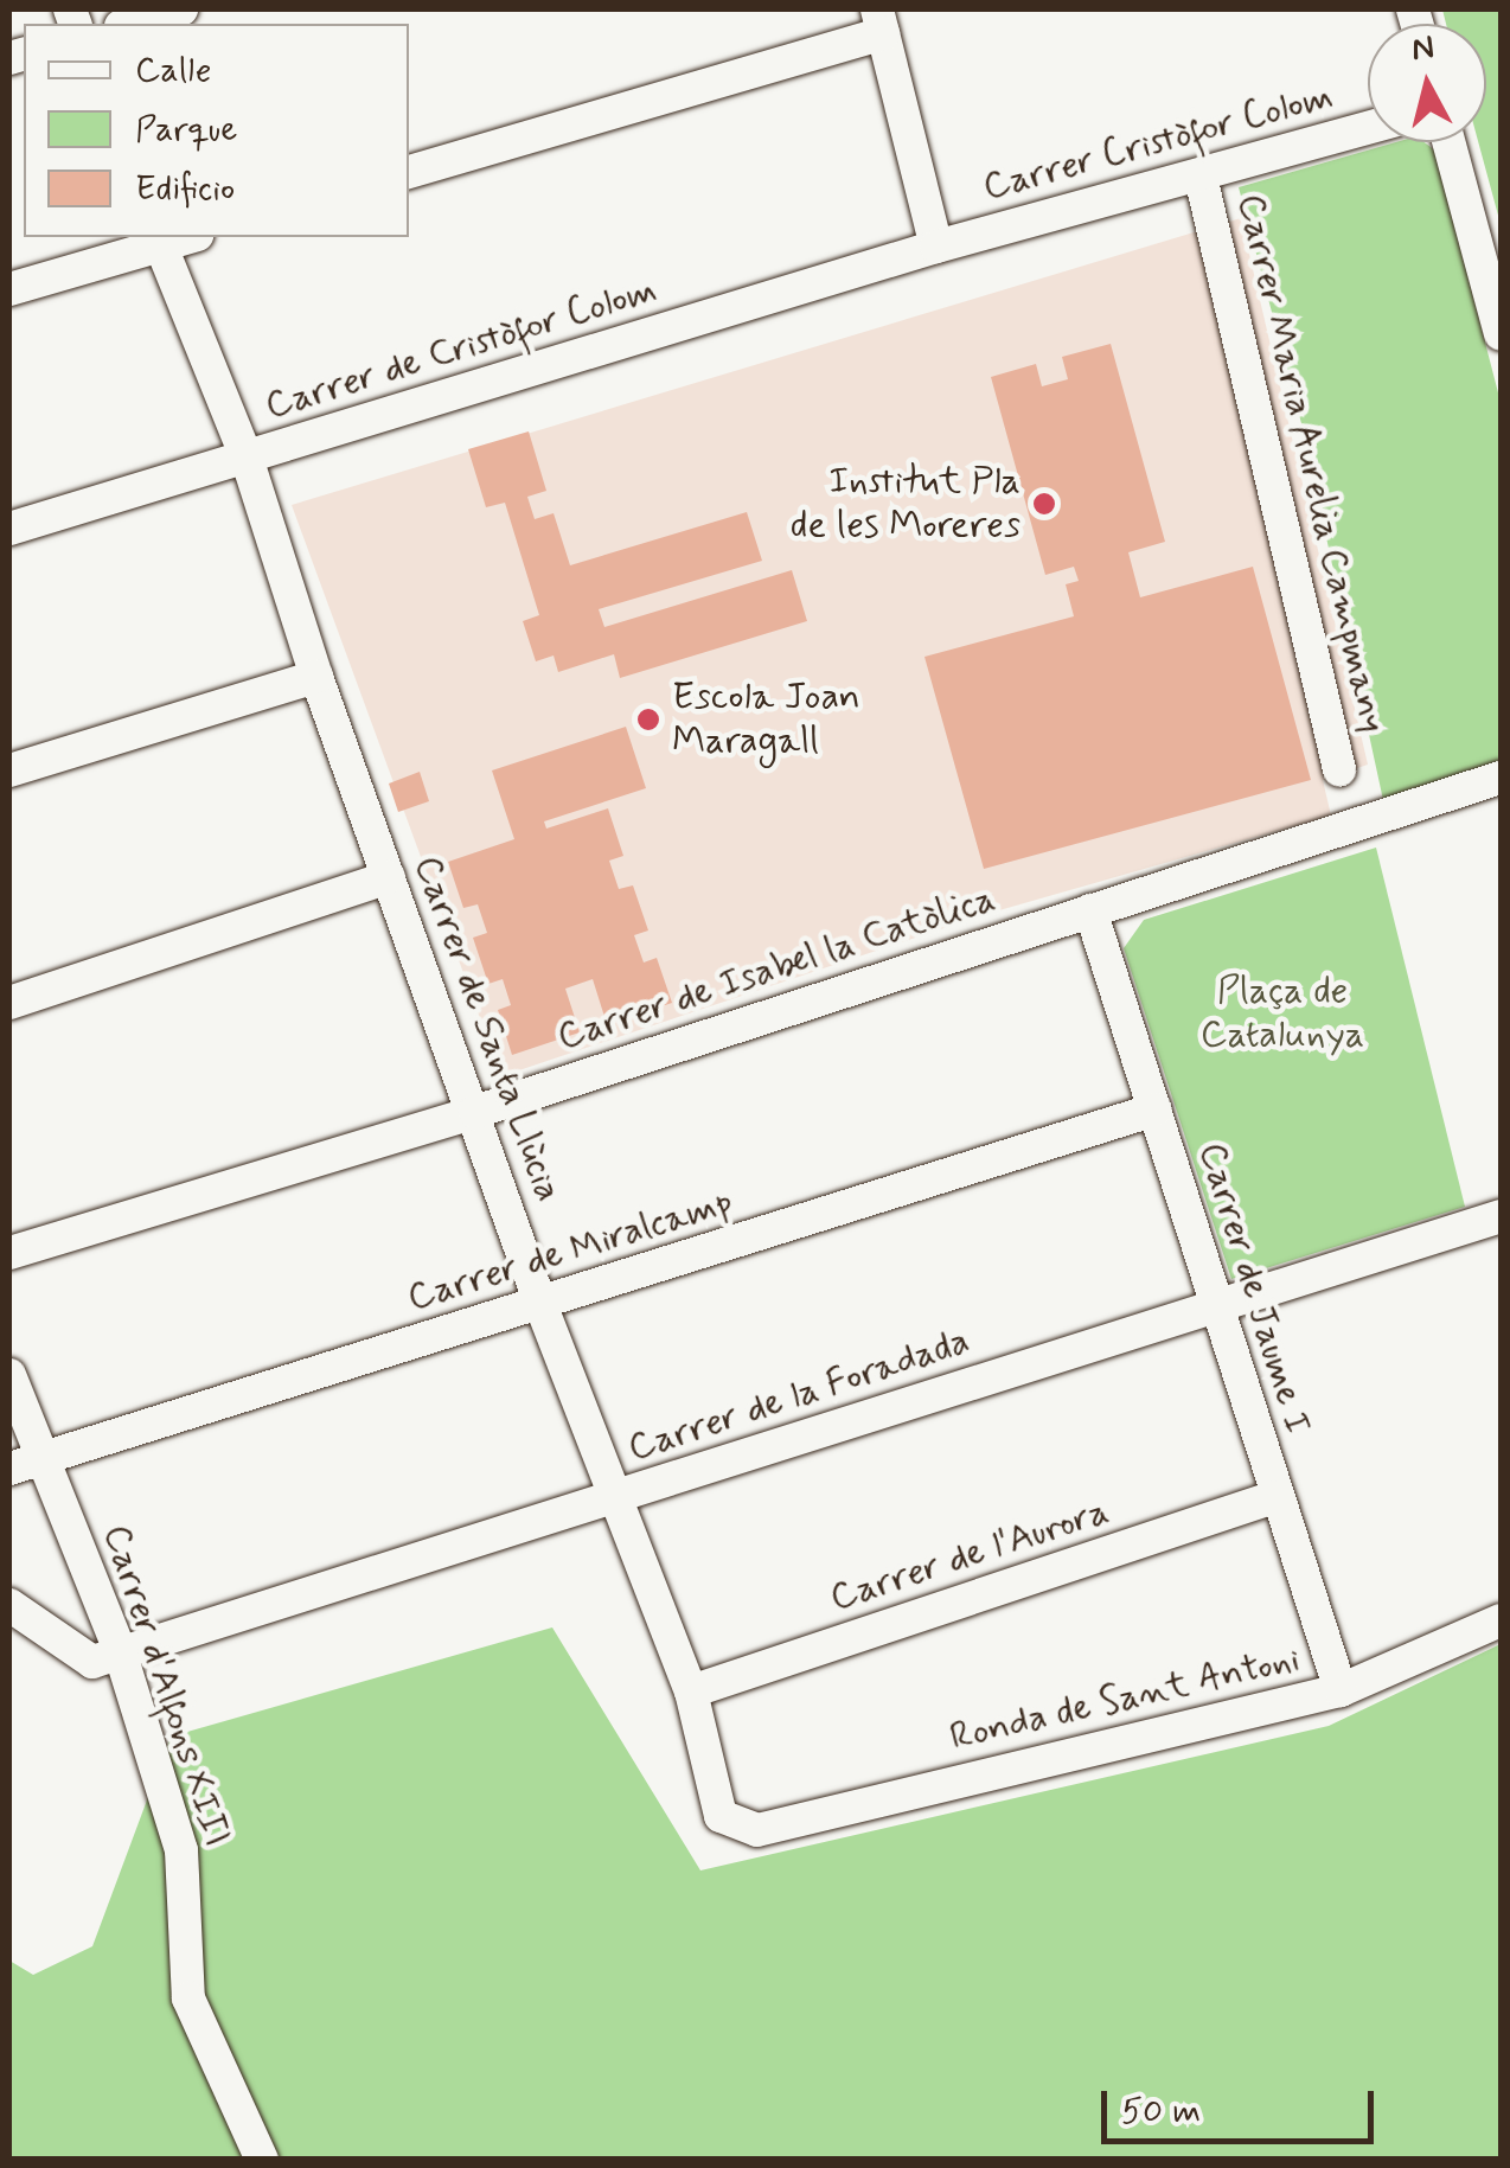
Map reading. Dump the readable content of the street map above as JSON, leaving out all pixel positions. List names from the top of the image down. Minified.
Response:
{"streets":{"street":["Carrer Cristòfor Colom","Carrer de Cristòfor Colom","Carrer Maria Aurelia Campmany","Carrer de Isabel la Catòlica","Carrer de Santa Llùcia","Carrer de Miralcamp","Carrer de Jaume I","Carrer de la Foradada","Carrer de l'Aurora","Carrer d'Alfons XIII","Ronda de Sant Antoni"]},"crossings":[["Carrer Cristòfor Colom","Carrer de Cristòfor Colom"],["Carrer Cristòfor Colom","Carrer Maria Aurelia Campmany"],["Carrer de Cristòfor Colom","Carrer de Santa Llùcia"],["Carrer de Isabel la Catòlica","Carrer de Santa Llùcia"],["Carrer de Isabel la Catòlica","Carrer de Jaume I"],["Carrer de Santa Llùcia","Carrer de Miralcamp"],["Carrer de Santa Llùcia","Carrer de la Foradada"],["Carrer de Santa Llùcia","Carrer de l'Aurora"],["Carrer de Santa Llùcia","Ronda de Sant Antoni"],["Carrer de Miralcamp","Carrer de Jaume I"],["Carrer de Miralcamp","Carrer d'Alfons XIII"],["Carrer de Jaume I","Carrer de la Foradada"],["Carrer de Jaume I","Carrer de l'Aurora"],["Carrer de Jaume I","Ronda de Sant Antoni"],["Carrer de la Foradada","Carrer d'Alfons XIII"]],"parks":["Plaça de Catalunya"],"places":["Institut Pla de les Moreres","Escola Joan Maragall"],"legend":["Calle","Parque","Edificio"],"scale_bar":"50 m","north":"top"}
